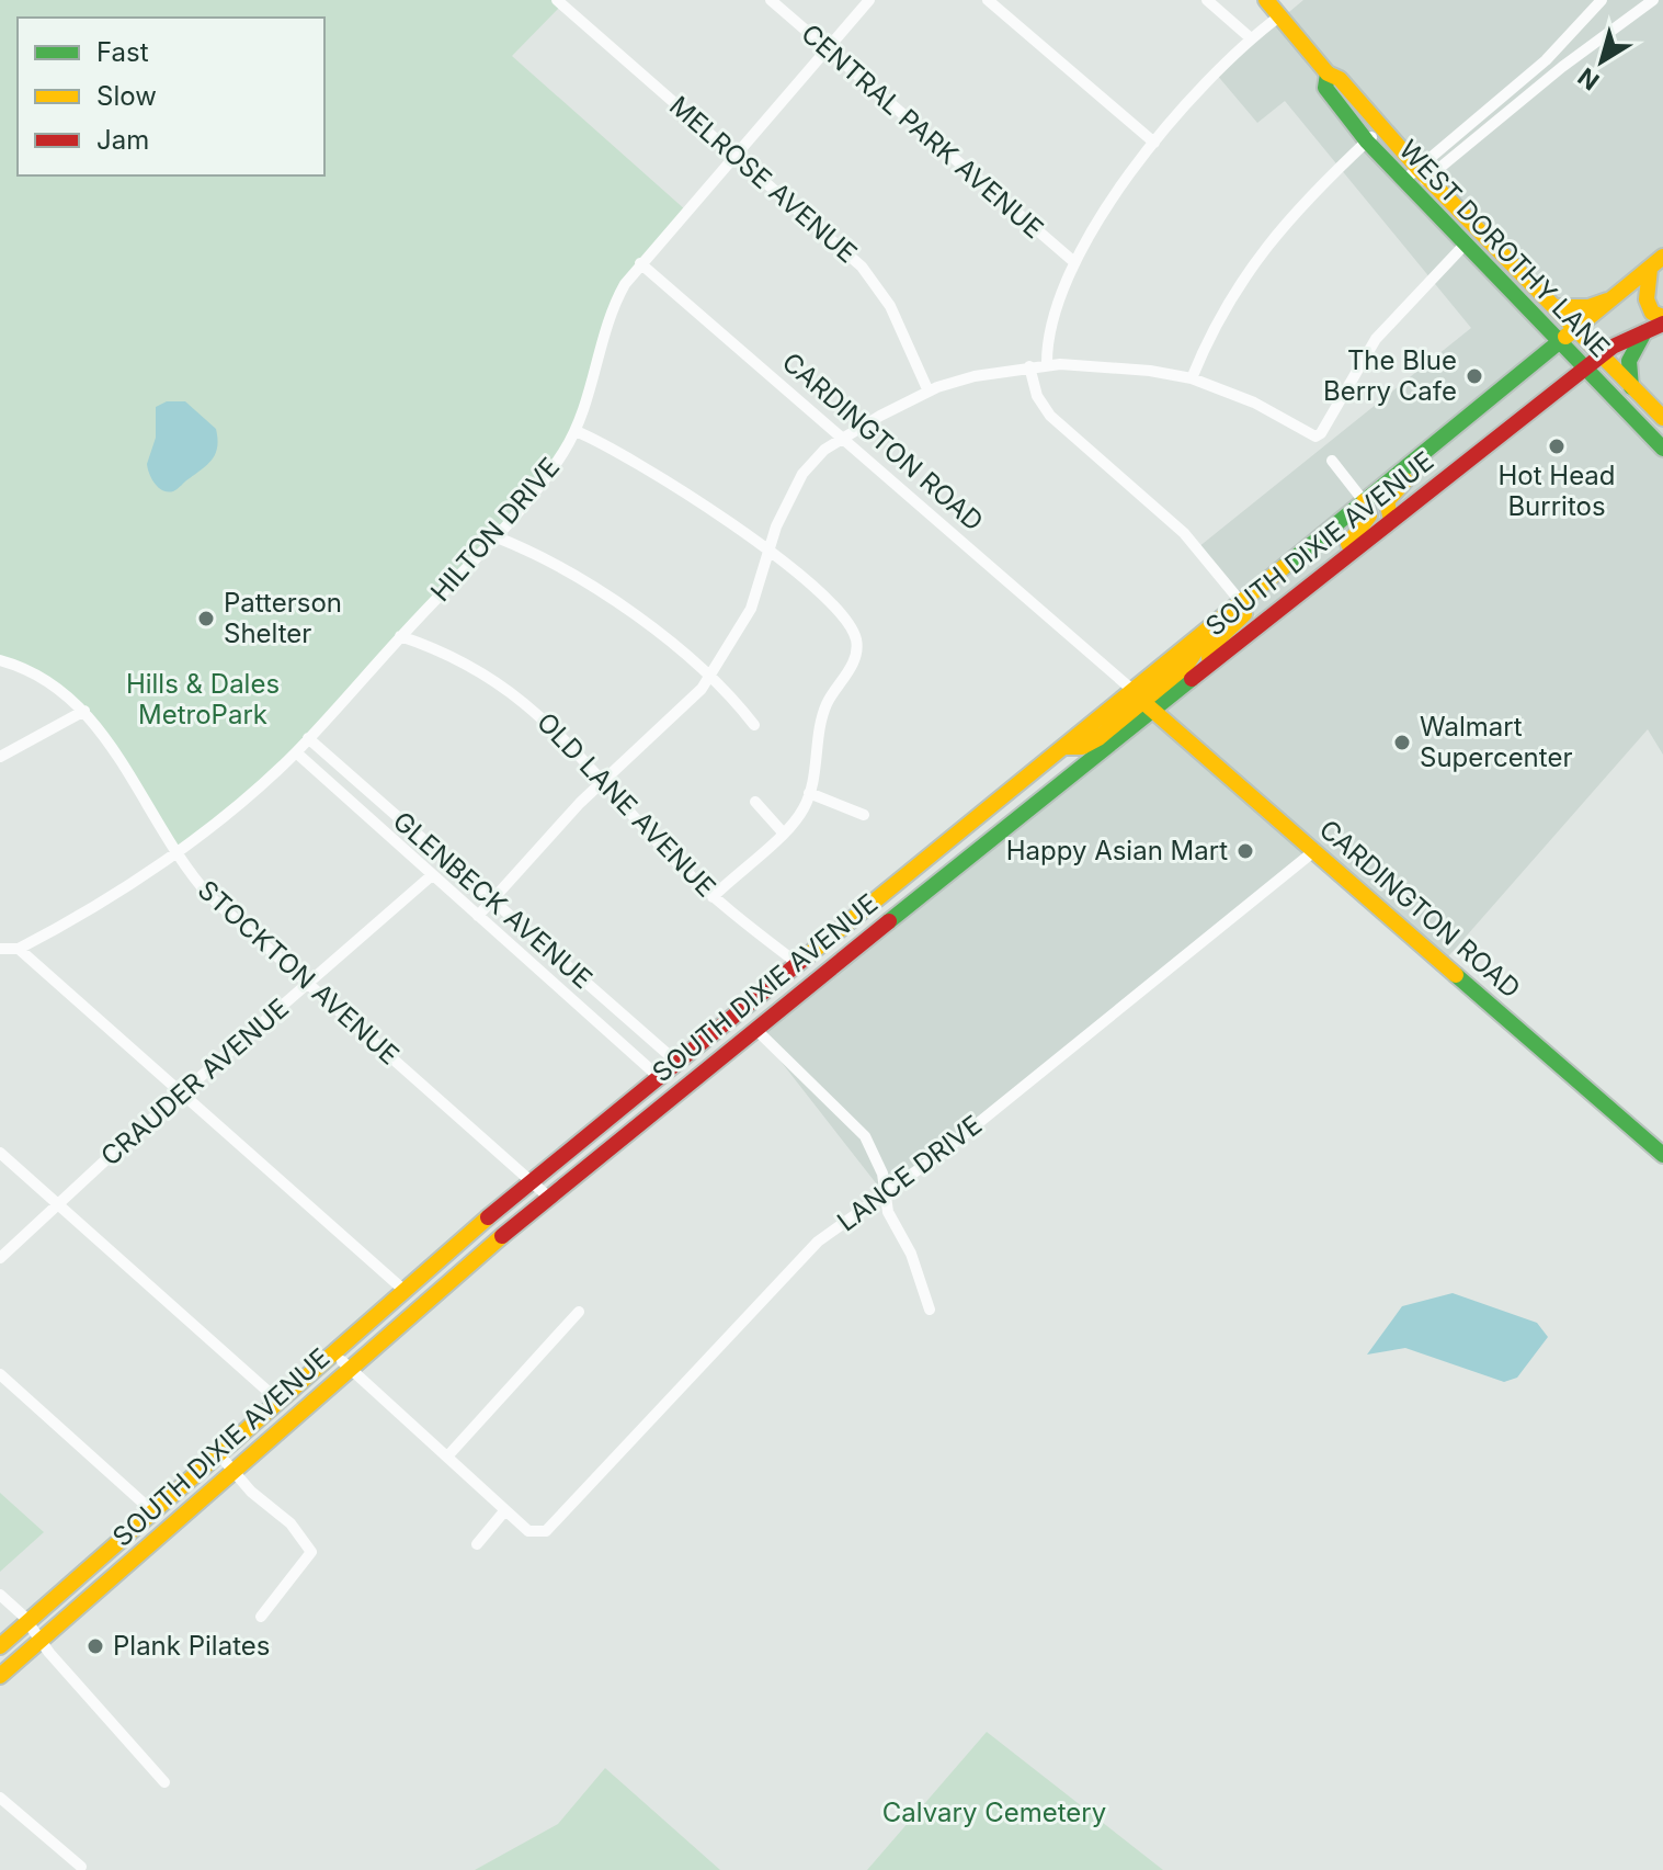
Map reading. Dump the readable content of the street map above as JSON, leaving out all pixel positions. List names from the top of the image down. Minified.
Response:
{"streets":{"main road":["WEST DOROTHY LANE","CARDINGTON ROAD","SOUTH DIXIE AVENUE"],"street":["CENTRAL PARK AVENUE","MELROSE AVENUE","HILTON DRIVE","OLD LANE AVENUE","GLENBECK AVENUE","STOCKTON AVENUE","CRAUDER AVENUE","LANCE DRIVE"]},"crossings":[["CENTRAL PARK AVENUE","HILTON DRIVE"],["MELROSE AVENUE","HILTON DRIVE"],["WEST DOROTHY LANE","SOUTH DIXIE AVENUE"],["CARDINGTON ROAD","HILTON DRIVE"],["CARDINGTON ROAD","SOUTH DIXIE AVENUE"],["CARDINGTON ROAD","LANCE DRIVE"],["HILTON DRIVE","OLD LANE AVENUE"],["HILTON DRIVE","GLENBECK AVENUE"],["HILTON DRIVE","STOCKTON AVENUE"],["SOUTH DIXIE AVENUE","OLD LANE AVENUE"],["SOUTH DIXIE AVENUE","GLENBECK AVENUE"],["SOUTH DIXIE AVENUE","STOCKTON AVENUE"],["GLENBECK AVENUE","CRAUDER AVENUE"],["STOCKTON AVENUE","CRAUDER AVENUE"]],"parks":["Hills & Dales MetroPark","Calvary Cemetery"],"places":["The Blue Berry Cafe","Hot Head Burritos","Patterson Shelter","Walmart Supercenter","Happy Asian Mart","Plank Pilates"],"legend":["Fast","Slow","Jam"],"north":"bottom left"}
